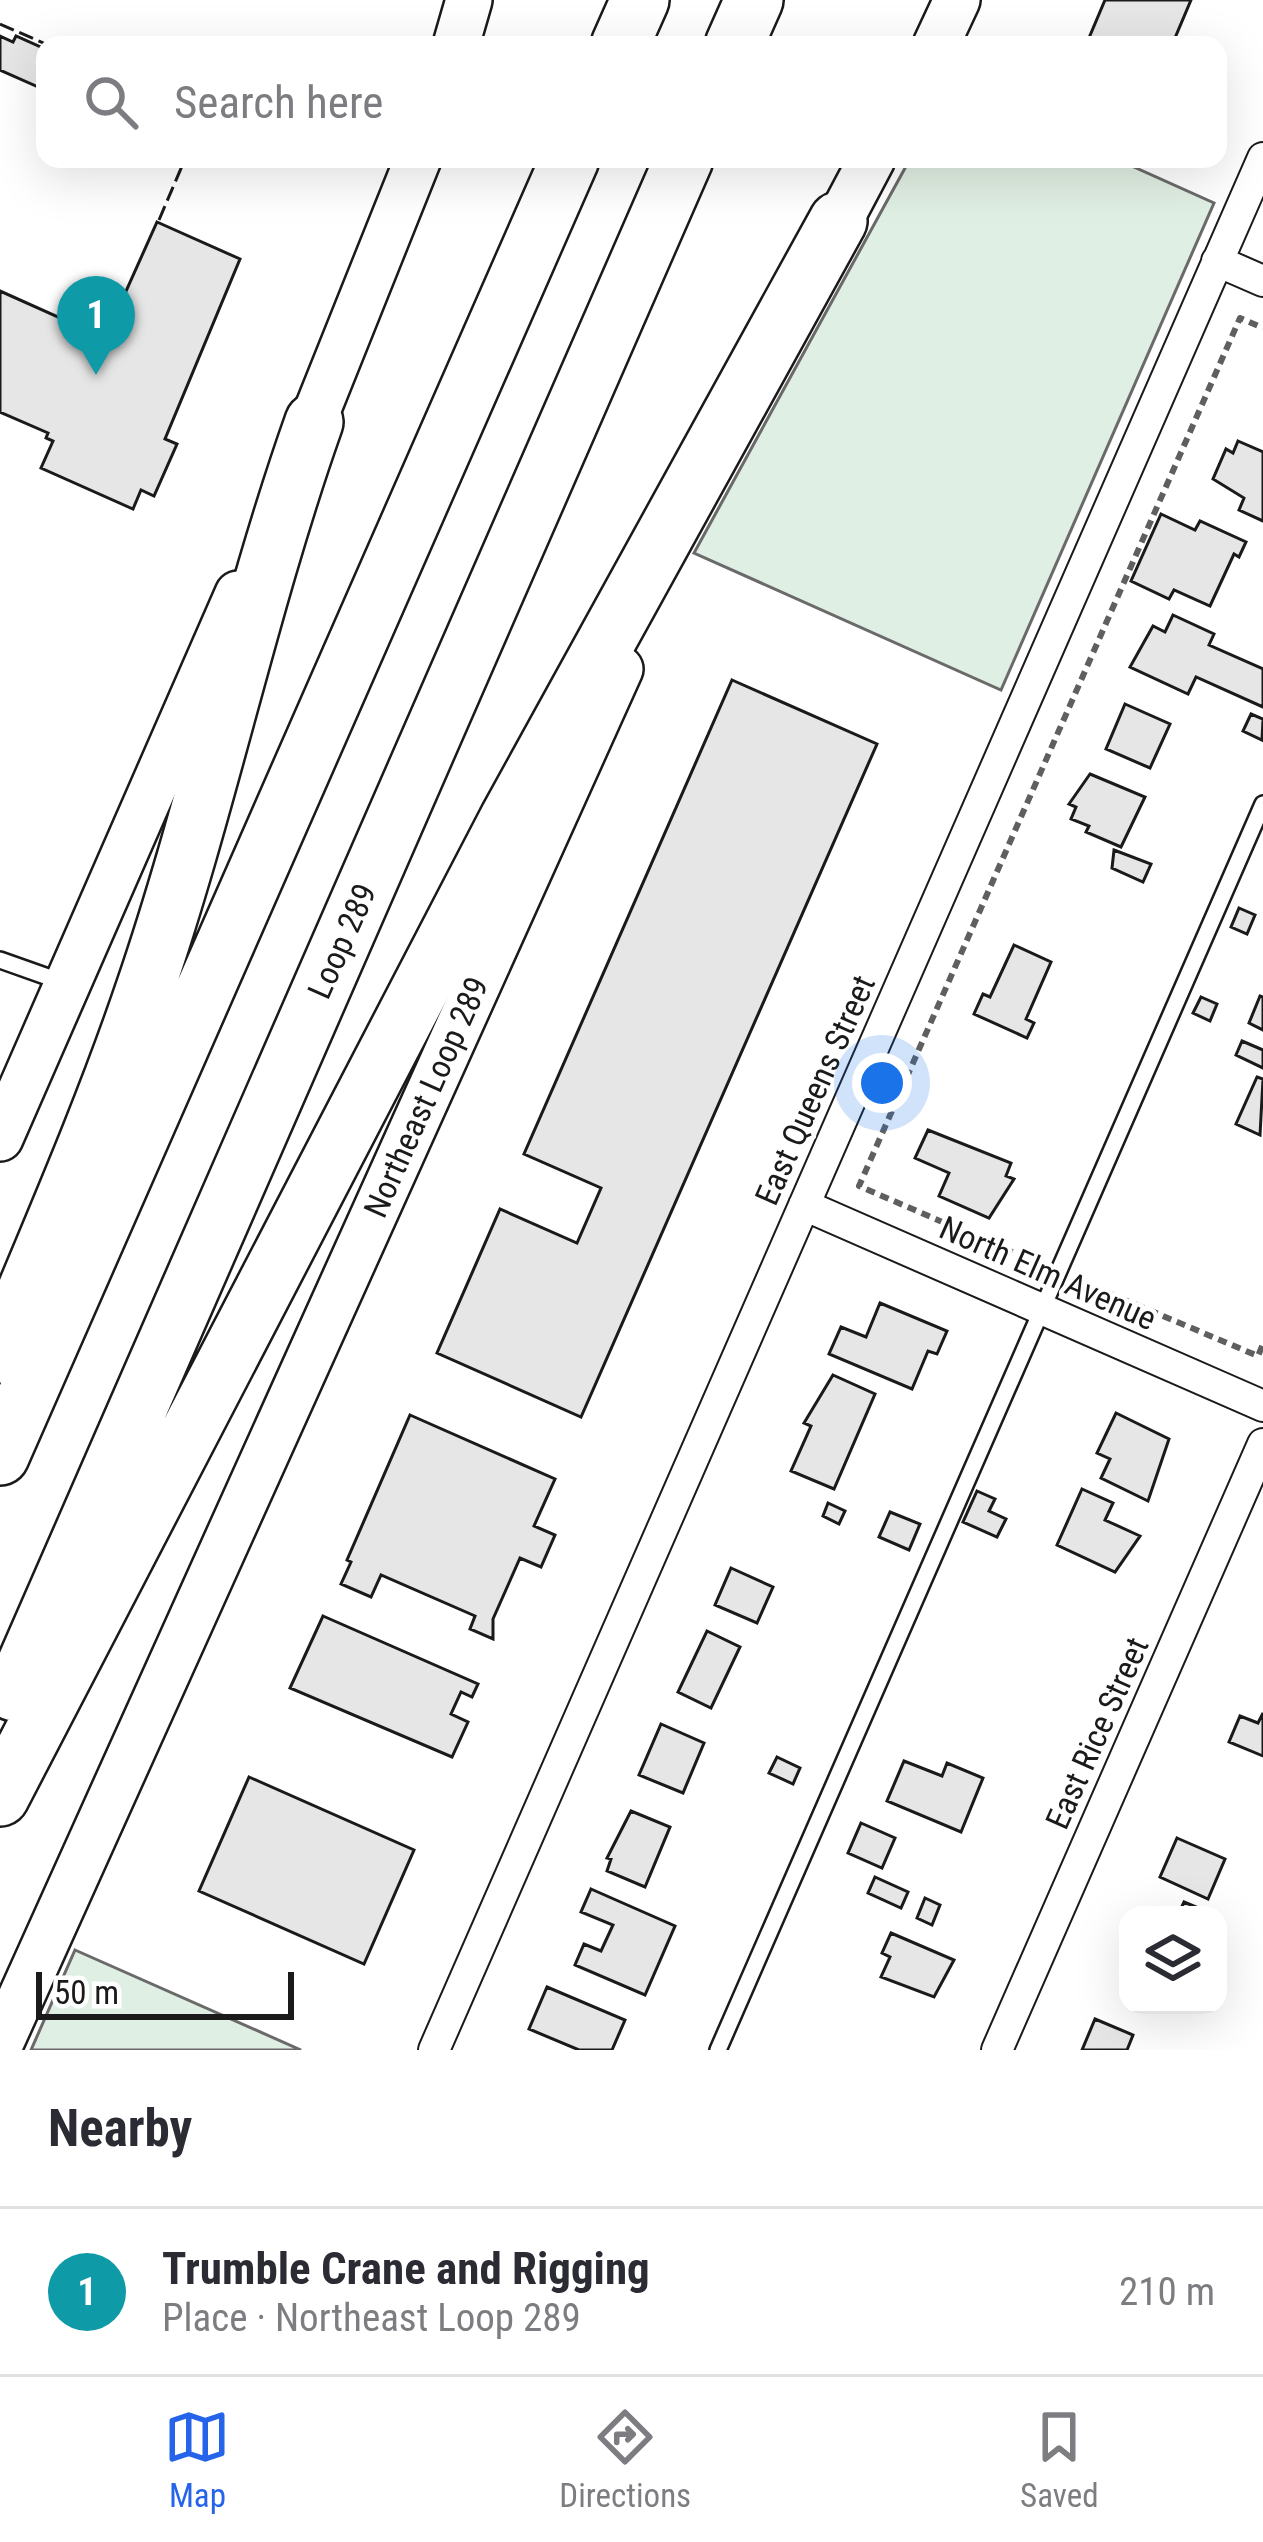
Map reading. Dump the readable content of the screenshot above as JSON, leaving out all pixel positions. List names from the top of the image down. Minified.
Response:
{"streets":{"highway":["Loop 289"],"main road":["Northeast Loop 289"],"street":["East Queens Street","North Elm Avenue","East Rice Street"]},"crossings":[["East Queens Street","North Elm Avenue"]],"scale_bar":"50 m","page":{"search":"Search here","pins":"1","scale":"50 m","heading":"Nearby","list":[{"mark":"1","name":"Trumble Crane and Rigging","note":"Place · Northeast Loop 289","value":"210 m"}],"nav":["Map","Directions","Saved"]}}
